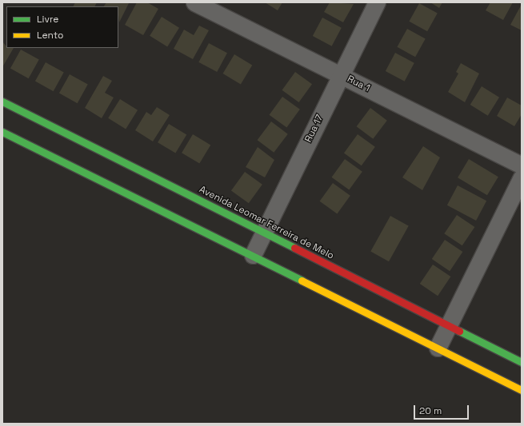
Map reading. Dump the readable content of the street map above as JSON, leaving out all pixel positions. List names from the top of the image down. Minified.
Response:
{"streets":{"street":["Rua 1","Rua 17","Avenida Leomar Ferreira de Melo"]},"crossings":[["Rua 1","Rua 17"],["Rua 17","Avenida Leomar Ferreira de Melo"]],"legend":["Livre","Lento"],"scale_bar":"20 m"}
